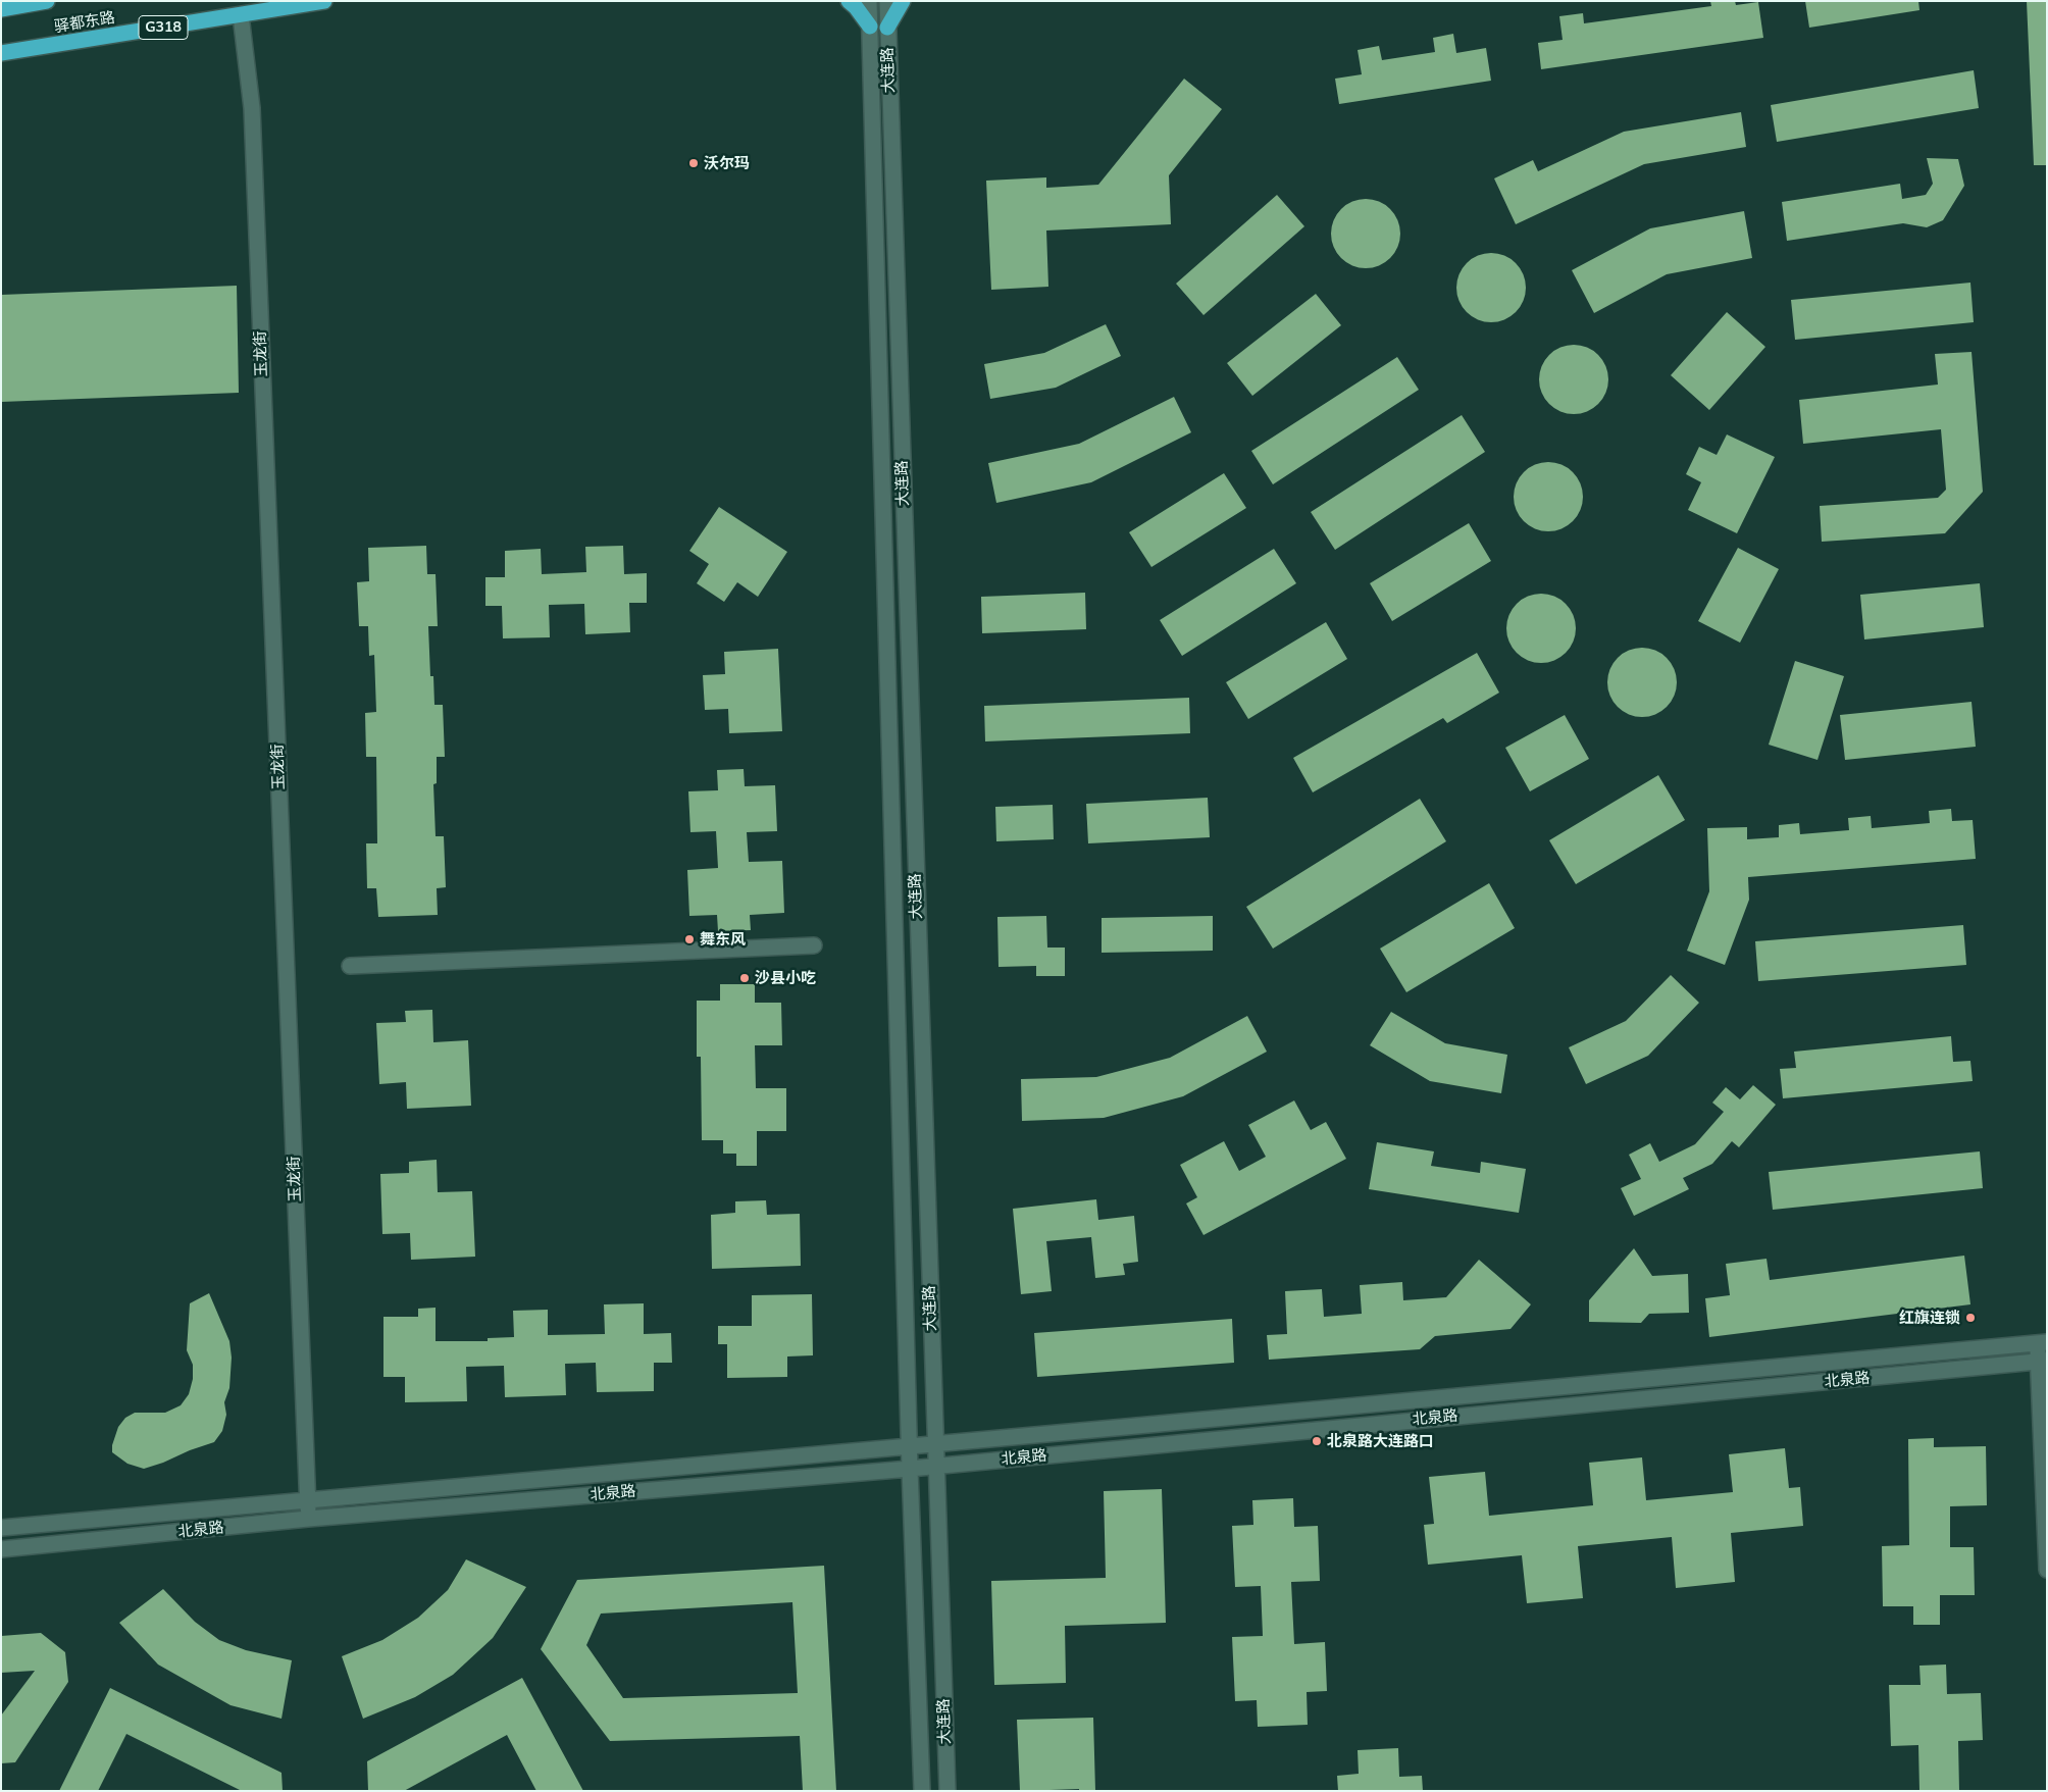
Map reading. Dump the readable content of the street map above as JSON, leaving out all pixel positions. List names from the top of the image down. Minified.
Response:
{"streets":{"highway":["驿都东路","G318"],"street":["大连路","玉龙街","北泉路"]},"crossings":[["驿都东路","玉龙街"],["大连路","北泉路"],["玉龙街","北泉路"]],"places":["沃尔玛","舞东风","沙县小吃","红旗连锁","北泉路大连路口"]}
